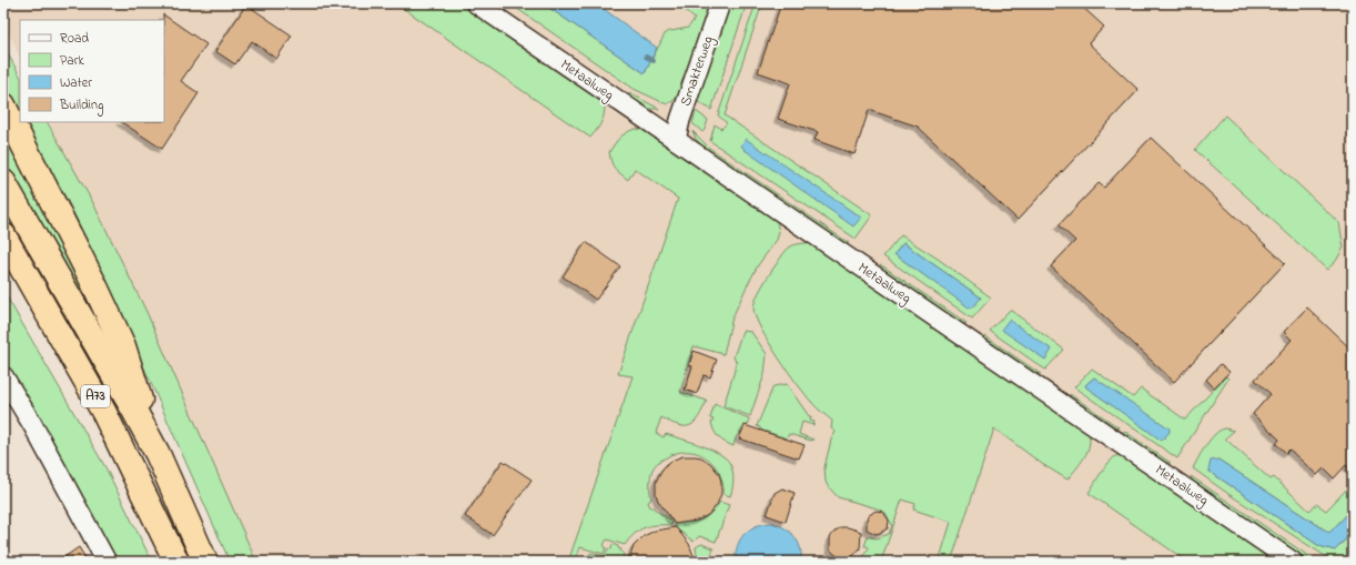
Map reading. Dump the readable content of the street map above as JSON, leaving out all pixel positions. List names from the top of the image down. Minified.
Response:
{"streets":{"highway":["A73"],"street":["Smakterweg","Metaalweg"]},"crossings":[["Smakterweg","Metaalweg"]],"legend":["Road","Park","Water","Building"]}
